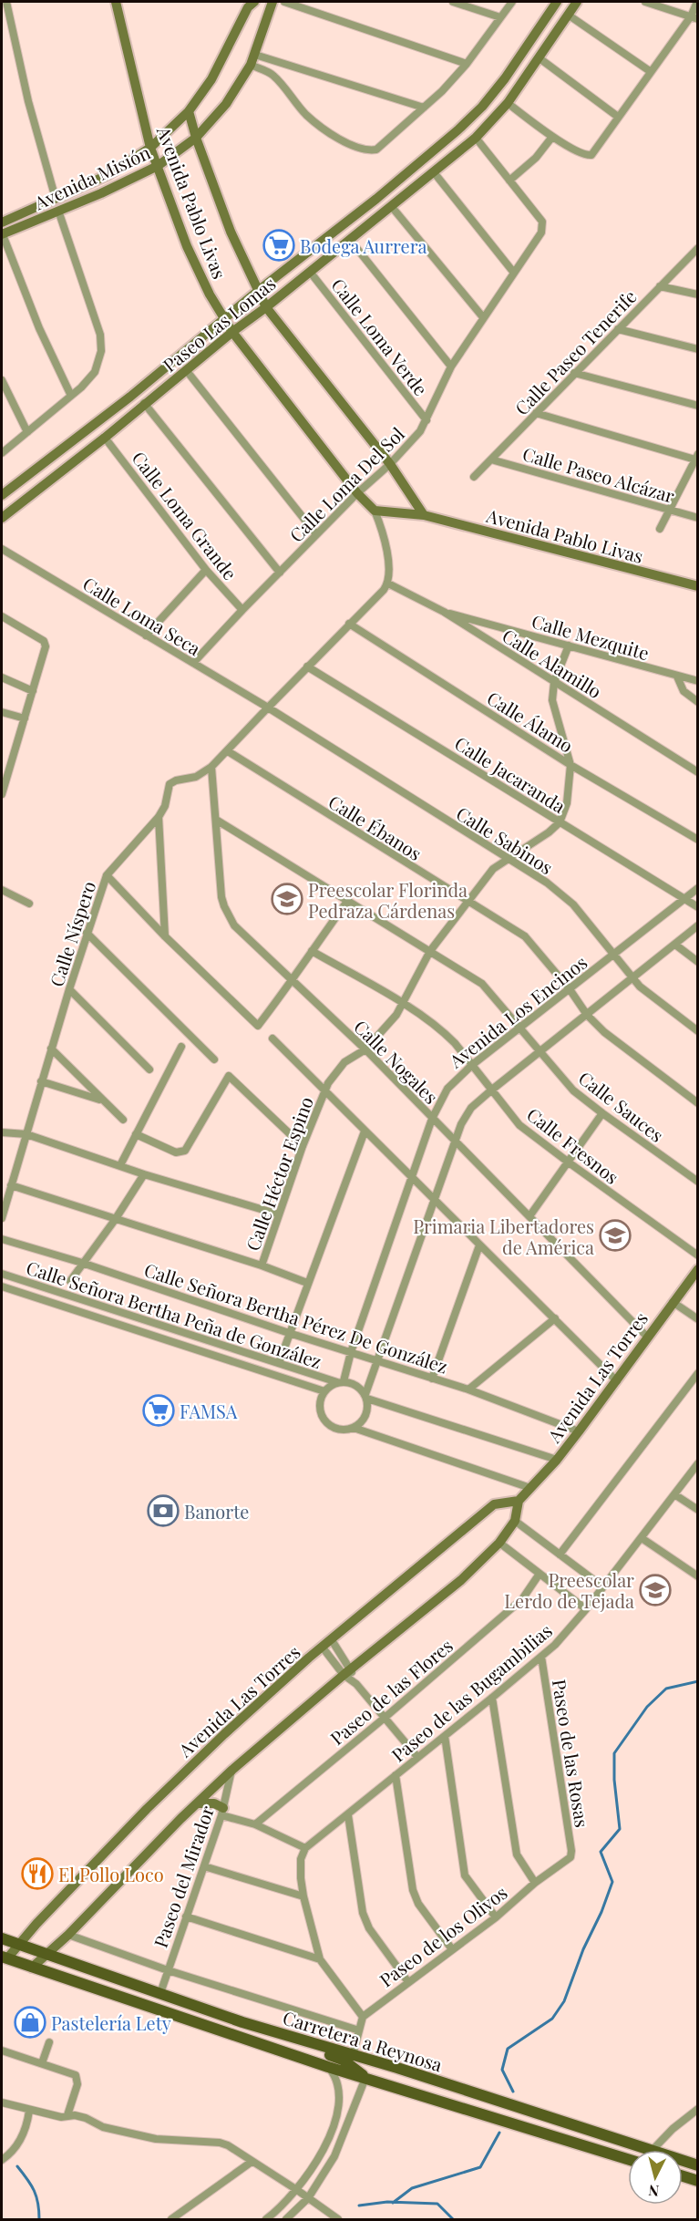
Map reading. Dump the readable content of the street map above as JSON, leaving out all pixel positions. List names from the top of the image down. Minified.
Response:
{"streets":{"main road":["Carretera a Reynosa"],"street":["Avenida Misión","Avenida Pablo Livas","Paseo Las Lomas","Calle Loma Verde","Calle Paseo Tenerife","Calle Paseo Alcázar","Calle Loma Del Sol","Calle Loma Grande","Calle Loma Seca","Calle Mezquite","Calle Alamillo","Calle Álamo","Calle Jacaranda","Calle Ébanos","Calle Sabinos","Calle Níspero","Avenida Los Encinos","Calle Nogales","Calle Sauces","Calle Fresnos","Calle Héctor Espino","Calle Señora Bertha Peña de González","Calle Señora Bertha Pérez De González","Avenida Las Torres","Paseo de las Flores","Paseo de las Bugambilias","Paseo de las Rosas","Paseo del Mirador","Paseo de los Olivos"]},"crossings":[["Avenida Misión","Avenida Pablo Livas"],["Avenida Pablo Livas","Paseo Las Lomas"],["Avenida Pablo Livas","Calle Loma Del Sol"],["Paseo Las Lomas","Calle Loma Verde"],["Paseo Las Lomas","Calle Loma Grande"],["Calle Loma Verde","Calle Loma Del Sol"],["Calle Paseo Tenerife","Calle Paseo Alcázar"],["Calle Loma Del Sol","Calle Loma Grande"],["Calle Loma Del Sol","Calle Loma Seca"],["Calle Loma Seca","Calle Sabinos"],["Calle Loma Seca","Calle Níspero"],["Calle Mezquite","Calle Alamillo"],["Calle Alamillo","Calle Níspero"],["Calle Álamo","Calle Níspero"],["Calle Jacaranda","Calle Níspero"],["Calle Jacaranda","Avenida Los Encinos"],["Calle Jacaranda","Calle Héctor Espino"],["Calle Ébanos","Calle Níspero"],["Calle Ébanos","Avenida Los Encinos"],["Calle Ébanos","Calle Héctor Espino"],["Calle Sabinos","Calle Níspero"],["Calle Sabinos","Avenida Los Encinos"],["Calle Sabinos","Calle Héctor Espino"],["Calle Níspero","Calle Nogales"],["Avenida Los Encinos","Calle Nogales"],["Avenida Los Encinos","Calle Sauces"],["Avenida Los Encinos","Calle Fresnos"],["Avenida Los Encinos","Calle Señora Bertha Peña de González"],["Avenida Los Encinos","Calle Señora Bertha Pérez De González"],["Calle Nogales","Calle Sauces"],["Calle Nogales","Calle Héctor Espino"],["Calle Nogales","Avenida Las Torres"],["Calle Sauces","Calle Héctor Espino"],["Calle Fresnos","Calle Héctor Espino"],["Calle Señora Bertha Pérez De González","Avenida Las Torres"],["Avenida Las Torres","Carretera a Reynosa"],["Paseo de las Bugambilias","Paseo de las Rosas"],["Paseo de las Rosas","Paseo de los Olivos"],["Paseo del Mirador","Carretera a Reynosa"]],"places":{"supermarket":["Bodega Aurrera","FAMSA"],"school or university":["Preescolar Florinda Pedraza Cárdenas","Primaria Libertadores de América","Preescolar Lerdo de Tejada"],"bank":["Banorte"],"restaurant":["El Pollo Loco"],"shop":["Pastelería Lety"]},"north":"bottom"}
